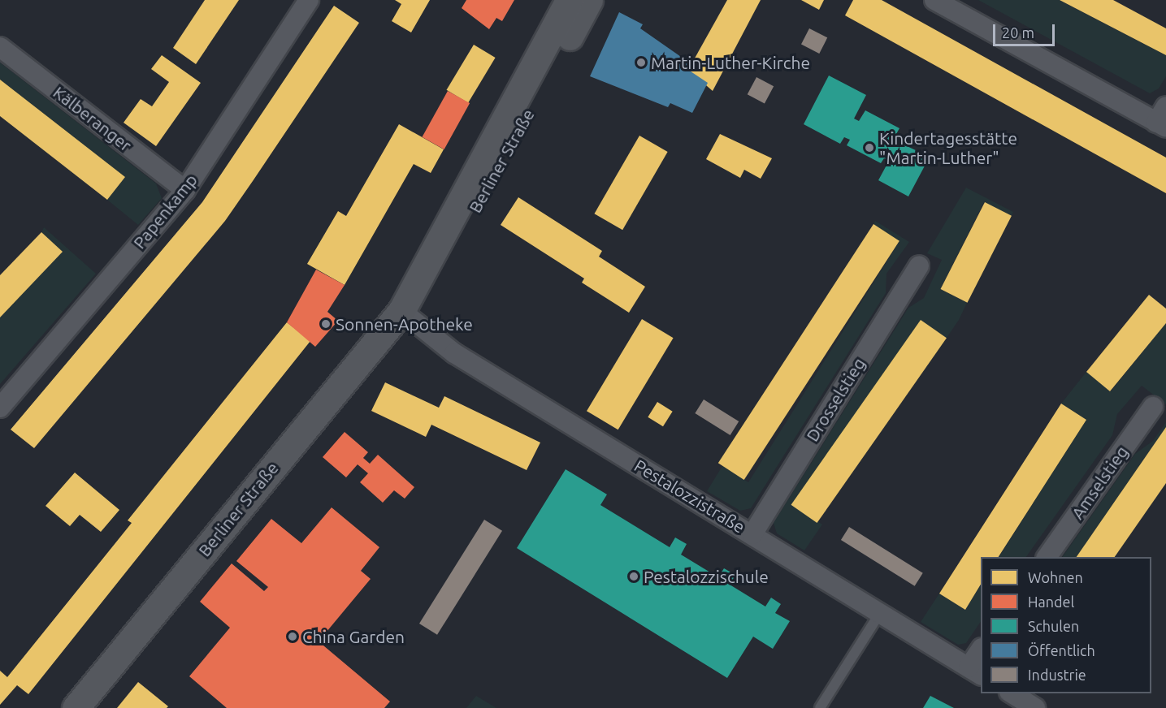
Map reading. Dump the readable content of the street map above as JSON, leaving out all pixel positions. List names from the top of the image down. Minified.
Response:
{"streets":{"street":["Kälberanger","Berliner Straße","Papenkamp","Drosselstieg","Amselstieg","Pestalozzistraße"]},"crossings":[["Kälberanger","Papenkamp"],["Berliner Straße","Pestalozzistraße"],["Drosselstieg","Pestalozzistraße"]],"places":["Martin-Luther-Kirche","Kindertagesstätte \"Martin-Luther\"","Sonnen-Apotheke","Pestalozzischule","China Garden"],"legend":["Wohnen","Handel","Schulen","Öffentlich","Industrie"],"scale_bar":"20 m"}
